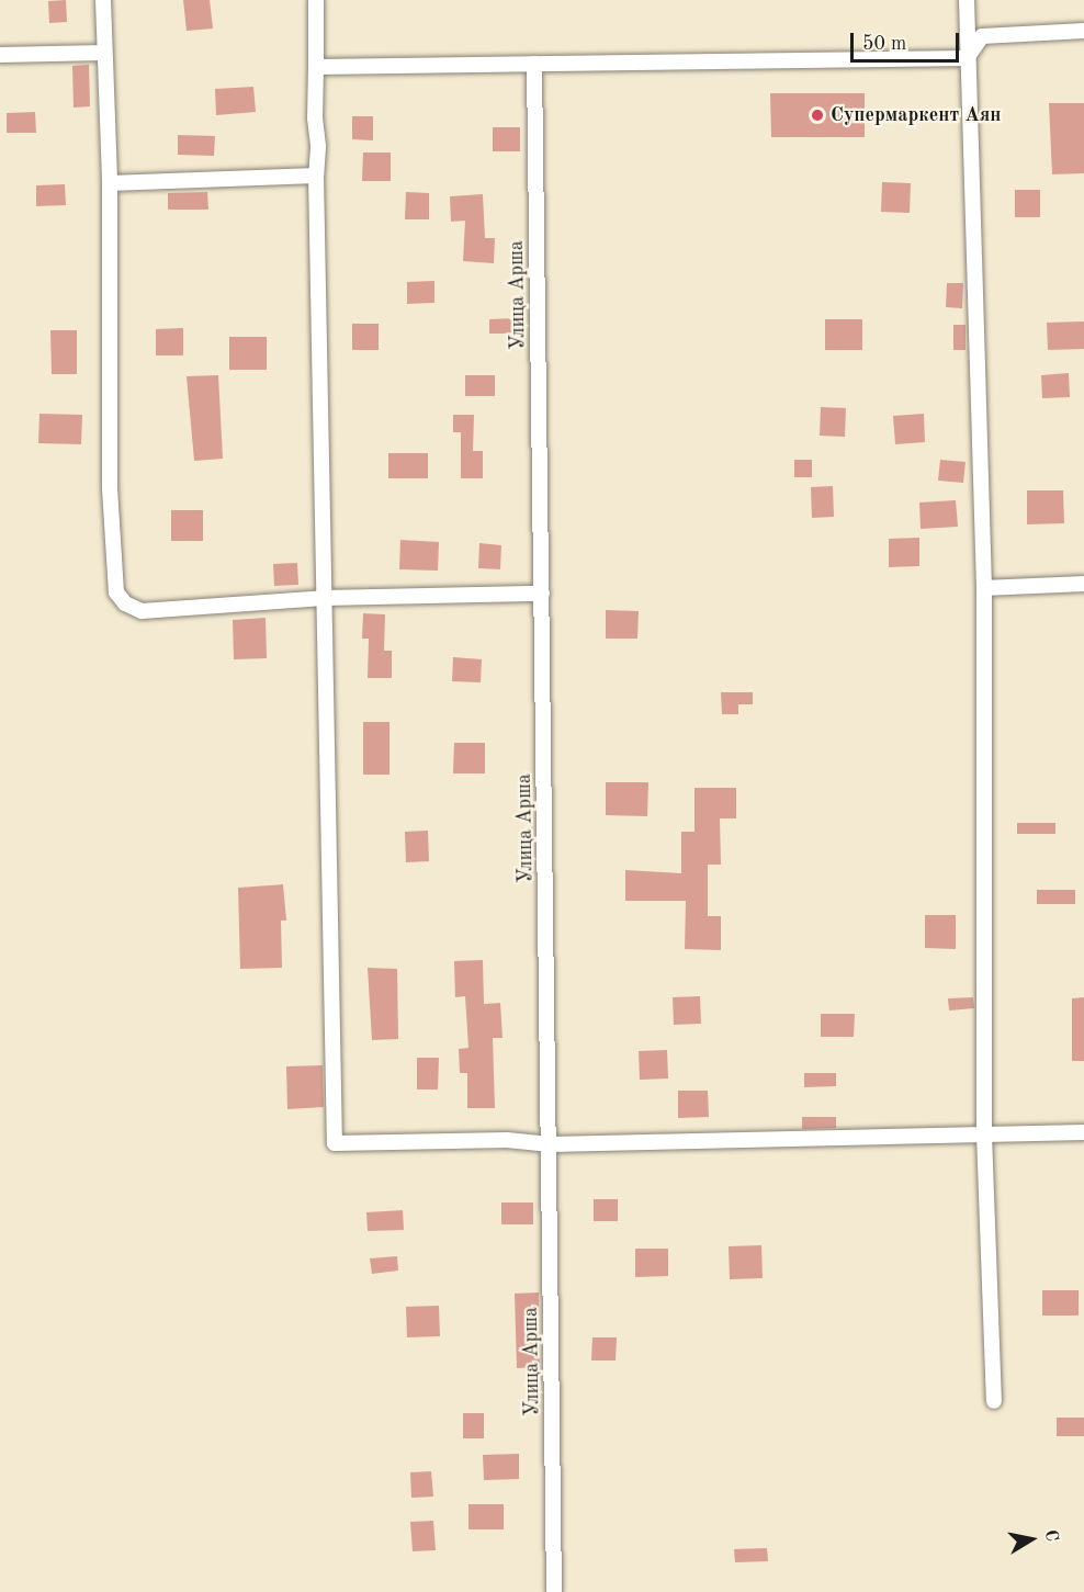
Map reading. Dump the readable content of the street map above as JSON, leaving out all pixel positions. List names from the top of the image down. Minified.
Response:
{"streets":{"street":["Улица Арша"]},"places":["Супермаркент Аян"],"scale_bar":"50 m","north":"right"}
